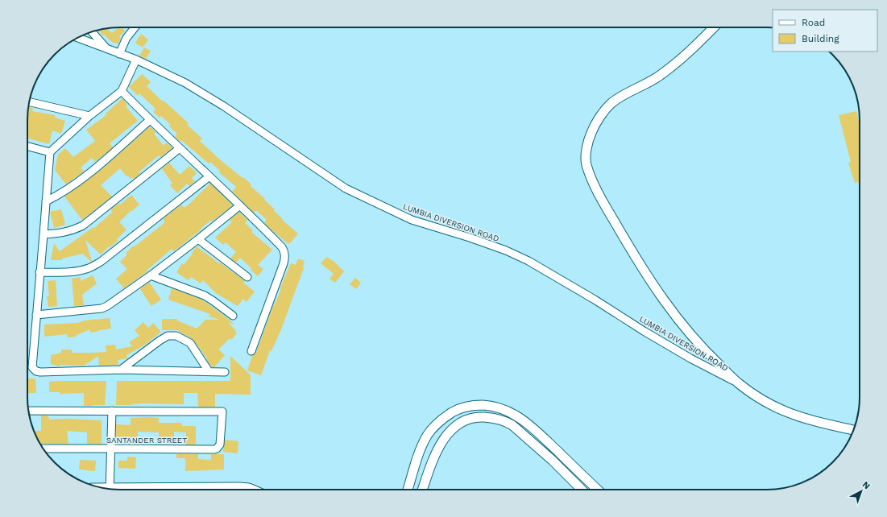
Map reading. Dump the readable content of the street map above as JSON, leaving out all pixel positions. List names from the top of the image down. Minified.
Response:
{"streets":{"street":["LUMBIA DIVERSION ROAD","SANTANDER STREET"]},"legend":["Road","Building"],"north":"top right"}
